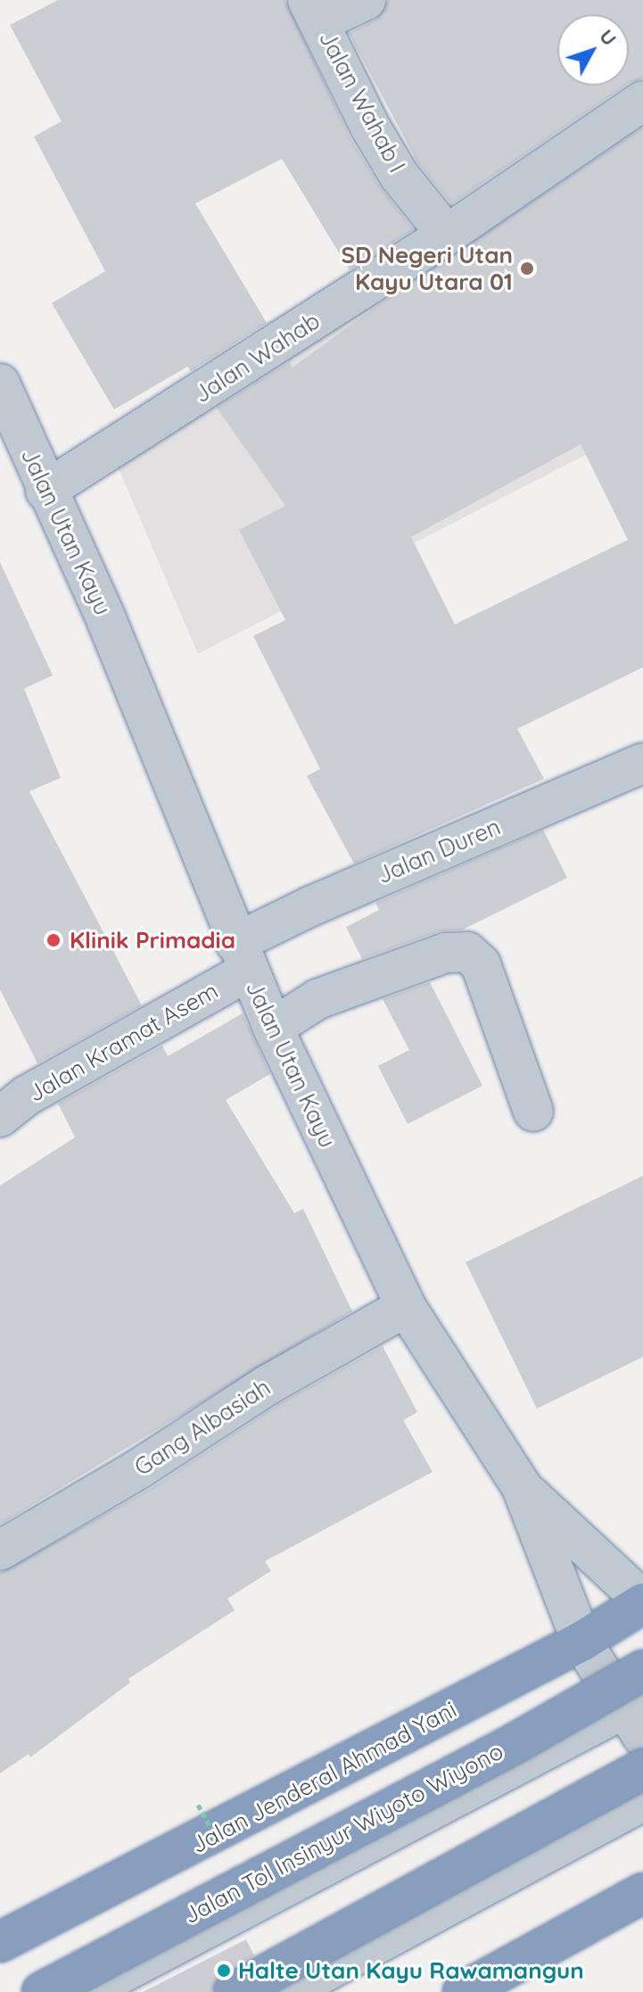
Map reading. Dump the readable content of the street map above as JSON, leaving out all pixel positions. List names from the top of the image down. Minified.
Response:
{"streets":{"highway":["Jalan Jenderal Ahmad Yani","Jalan Tol Insinyur Wiyoto Wiyono"],"street":["Jalan Wahab I","Jalan Wahab","Jalan Utan Kayu","Jalan Duren","Jalan Kramat Asem","Gang Albasiah"]},"crossings":[["Jalan Wahab I","Jalan Wahab"],["Jalan Wahab","Jalan Utan Kayu"],["Jalan Utan Kayu","Jalan Duren"],["Jalan Utan Kayu","Jalan Kramat Asem"],["Jalan Utan Kayu","Gang Albasiah"],["Jalan Utan Kayu","Jalan Jenderal Ahmad Yani"],["Jalan Duren","Jalan Kramat Asem"]],"places":["SD Negeri Utan Kayu Utara 01","Klinik Primadia","Halte Utan Kayu Rawamangun"],"north":"top right"}
